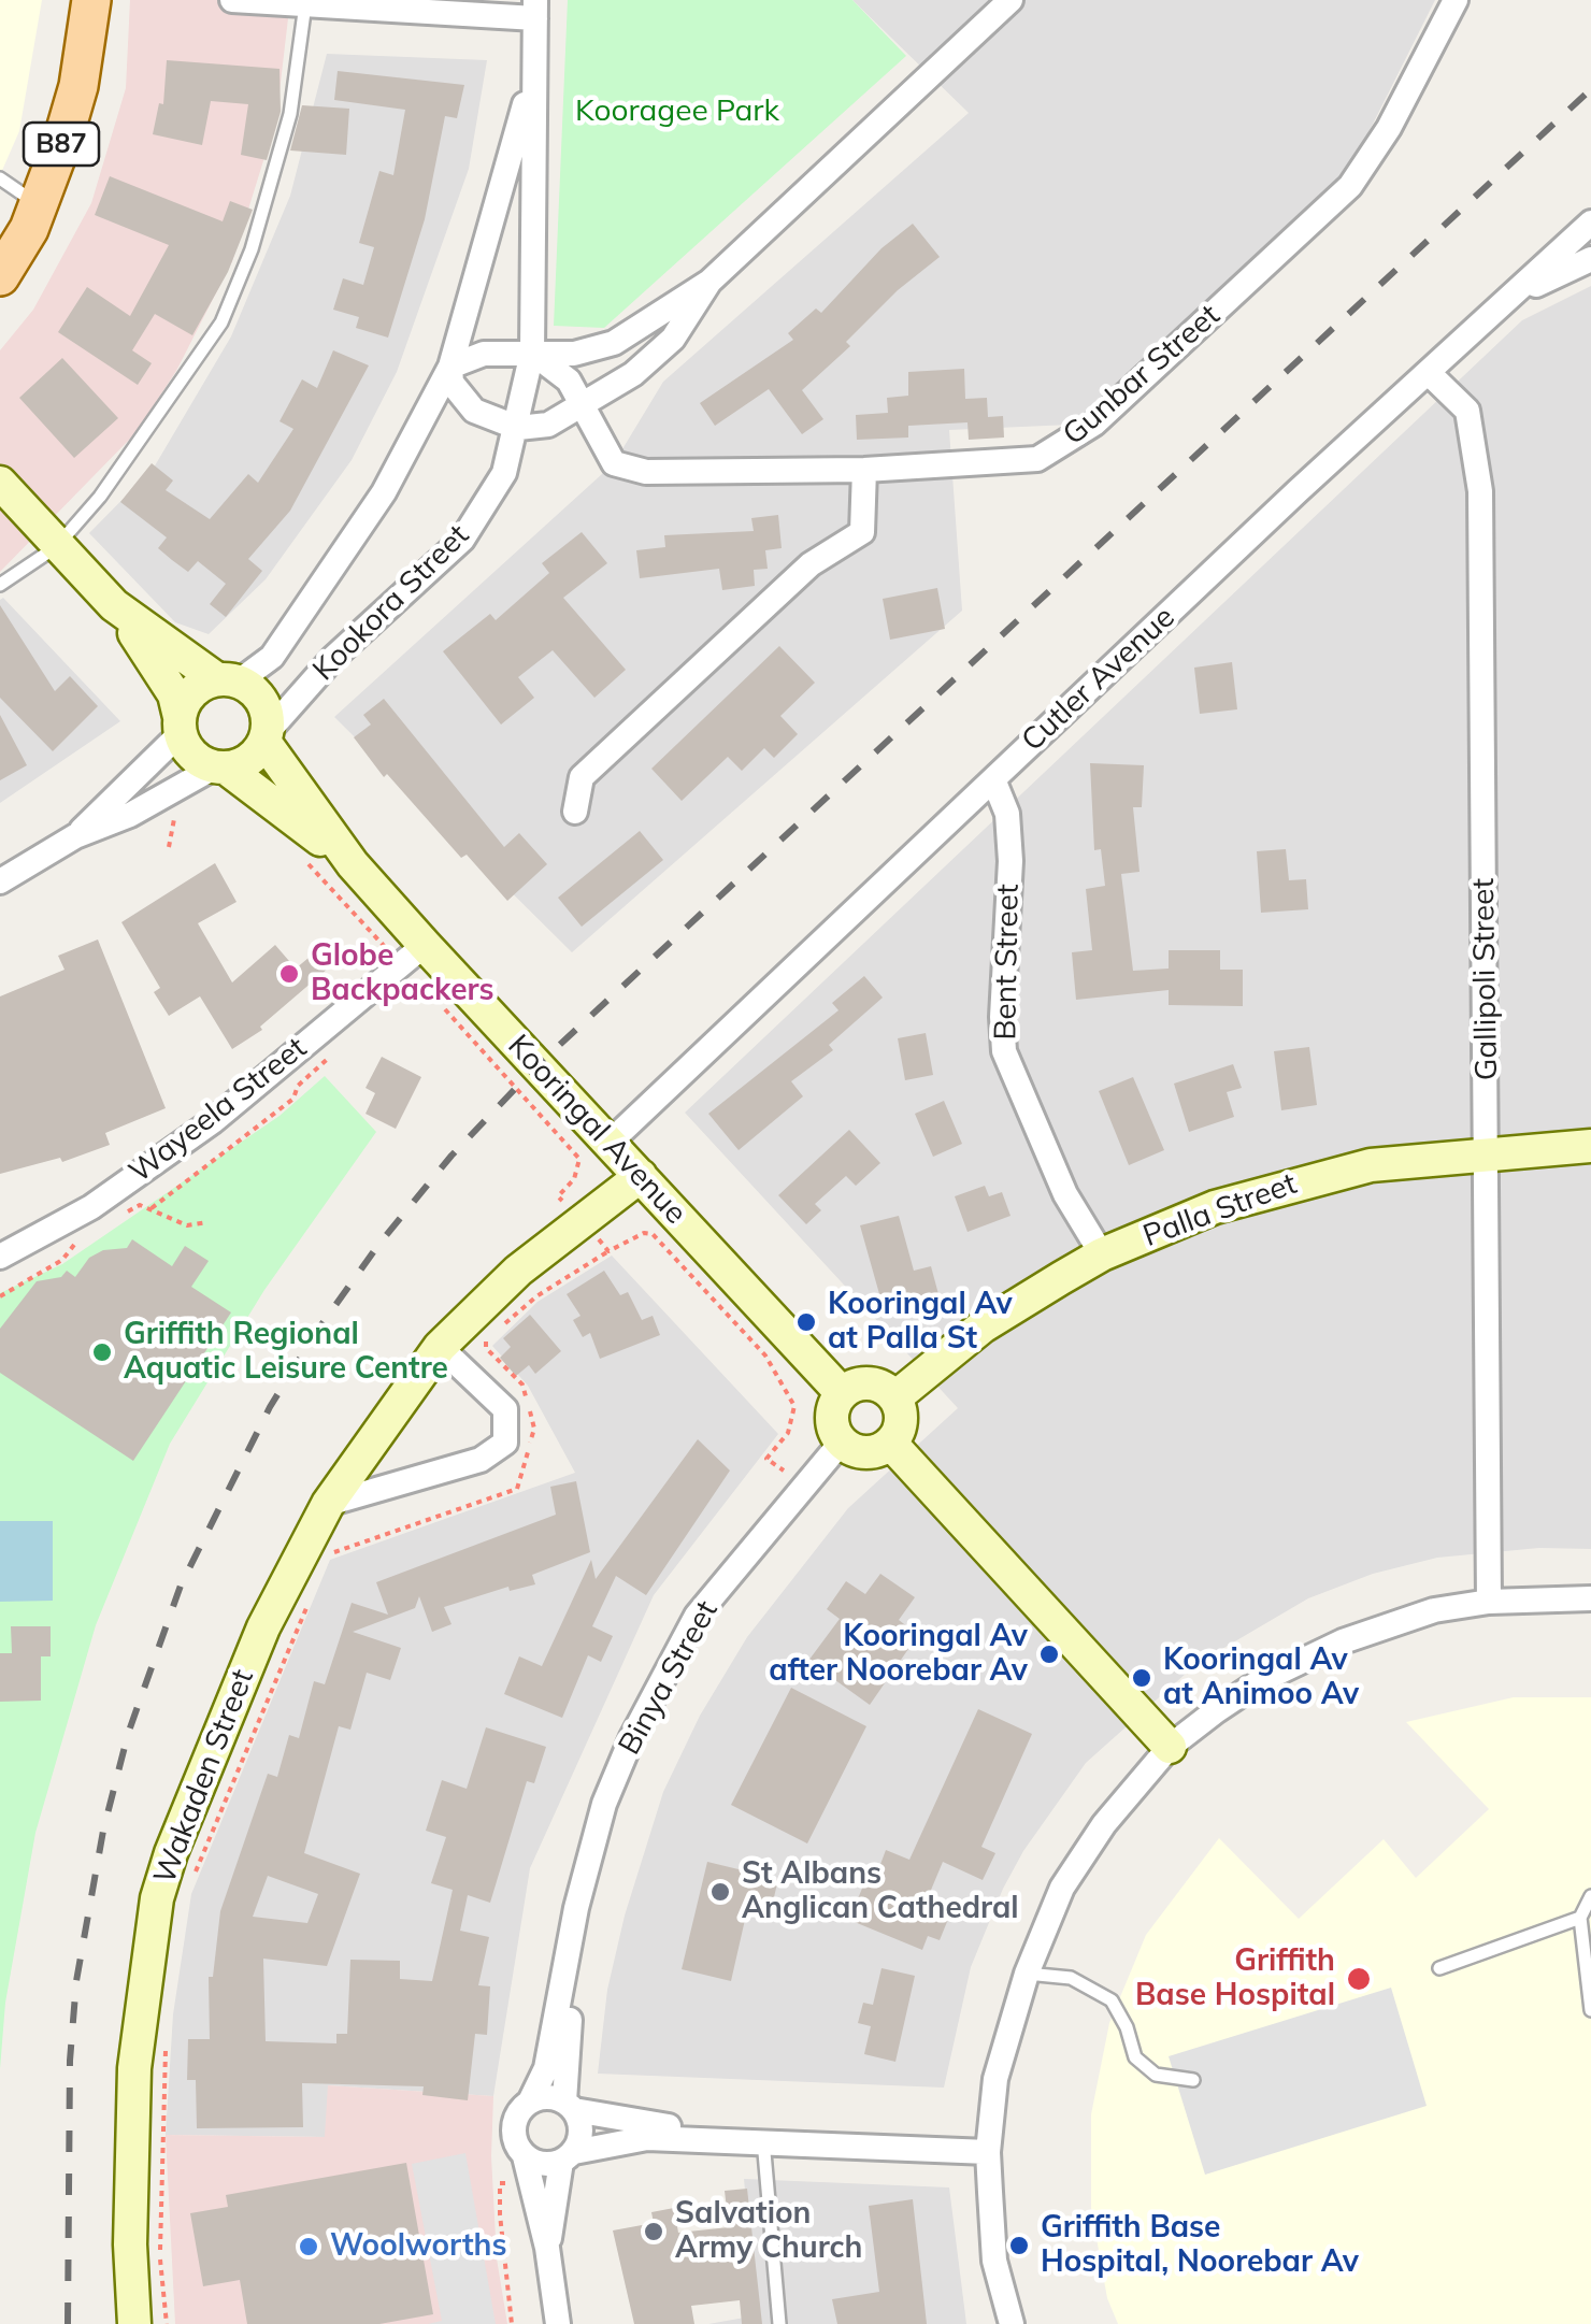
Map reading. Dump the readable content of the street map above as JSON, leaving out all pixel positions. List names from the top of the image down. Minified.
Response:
{"streets":{"main road":["B87"],"street":["Gunbar Street","Kookora Street","Cutler Avenue","Bent Street","Gallipoli Street","Wayeela Street","Kooringal Avenue","Palla Street","Binya Street","Wakaden Street"]},"crossings":[["Gunbar Street","Kookora Street"],["Kookora Street","Kooringal Avenue"],["Cutler Avenue","Bent Street"],["Cutler Avenue","Gallipoli Street"],["Cutler Avenue","Kooringal Avenue"],["Bent Street","Palla Street"],["Gallipoli Street","Palla Street"],["Wayeela Street","Kooringal Avenue"],["Kooringal Avenue","Palla Street"],["Kooringal Avenue","Binya Street"],["Kooringal Avenue","Wakaden Street"],["Palla Street","Binya Street"]],"parks":["Kooragee Park"],"places":["Globe Backpackers","Kooringal Av at Palla St","Griffith Regional Aquatic Leisure Centre","Kooringal Av after Noorebar Av","Kooringal Av at Animoo Av","St Albans Anglican Cathedral","Griffith Base Hospital","Salvation Army Church","Griffith Base Hospital, Noorebar Av","Woolworths"]}
